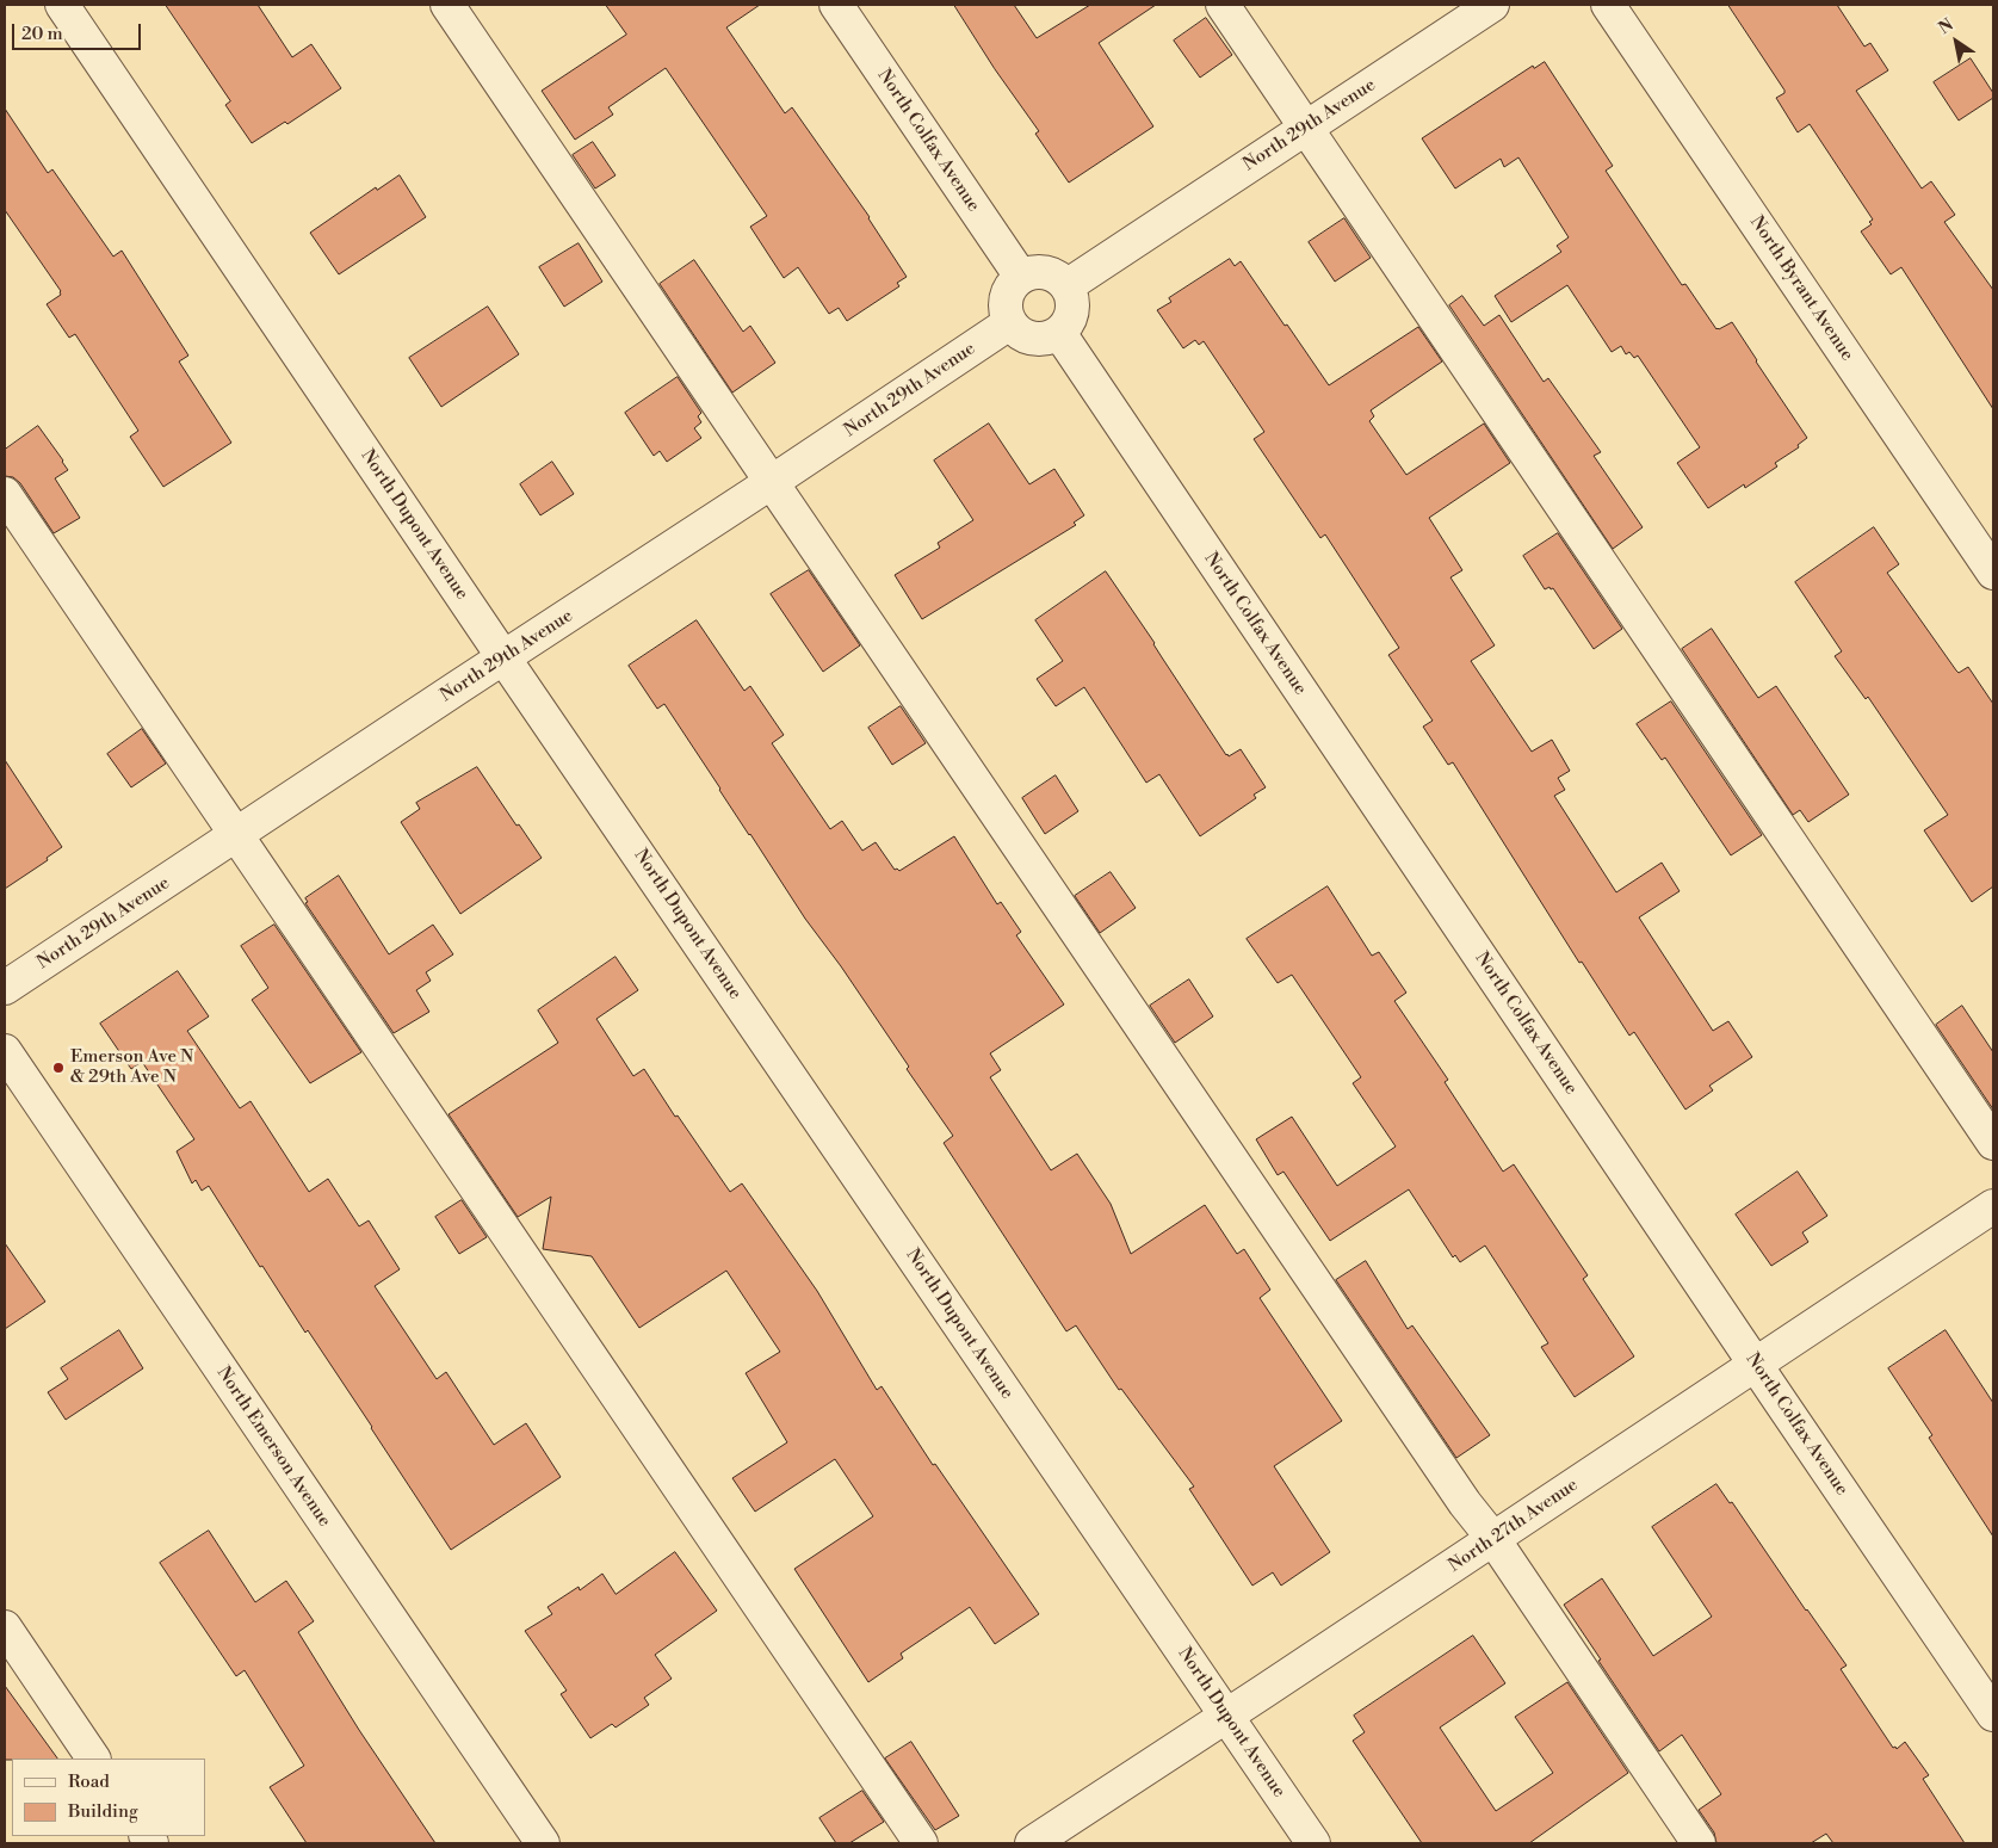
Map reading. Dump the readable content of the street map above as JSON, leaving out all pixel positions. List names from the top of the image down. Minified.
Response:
{"streets":{"street":["North 29th Avenue","North Colfax Avenue","North Byrant Avenue","North Dupont Avenue","North Emerson Avenue","North 27th Avenue"]},"crossings":[["North 29th Avenue","North Colfax Avenue"],["North 29th Avenue","North Dupont Avenue"],["North Colfax Avenue","North 27th Avenue"],["North Dupont Avenue","North 27th Avenue"]],"places":["Emerson Ave N & 29th Ave N"],"legend":["Road","Building"],"scale_bar":"20 m","north":"top left"}
